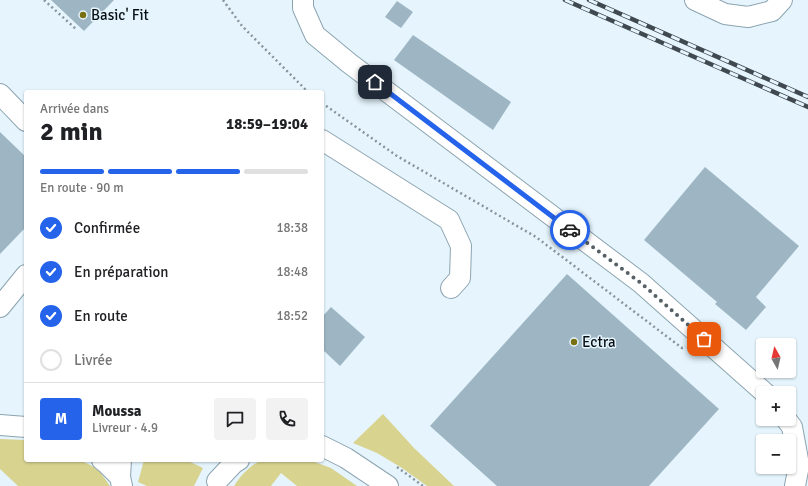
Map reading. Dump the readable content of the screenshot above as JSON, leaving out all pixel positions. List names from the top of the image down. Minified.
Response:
{"places":["Basic' Fit","Ectra"],"north":"top","page":{"heading":["2 min","Arrivée dans","18:59–19:04"],"panel":["Moussa","Livreur · 4.9"],"bar":"En route · 90 m","list":[["Confirmée","18:38"],["En préparation","18:48"],["En route","18:52"],"Livrée"],"map_buttons":["+","−"],"round":"M"}}
